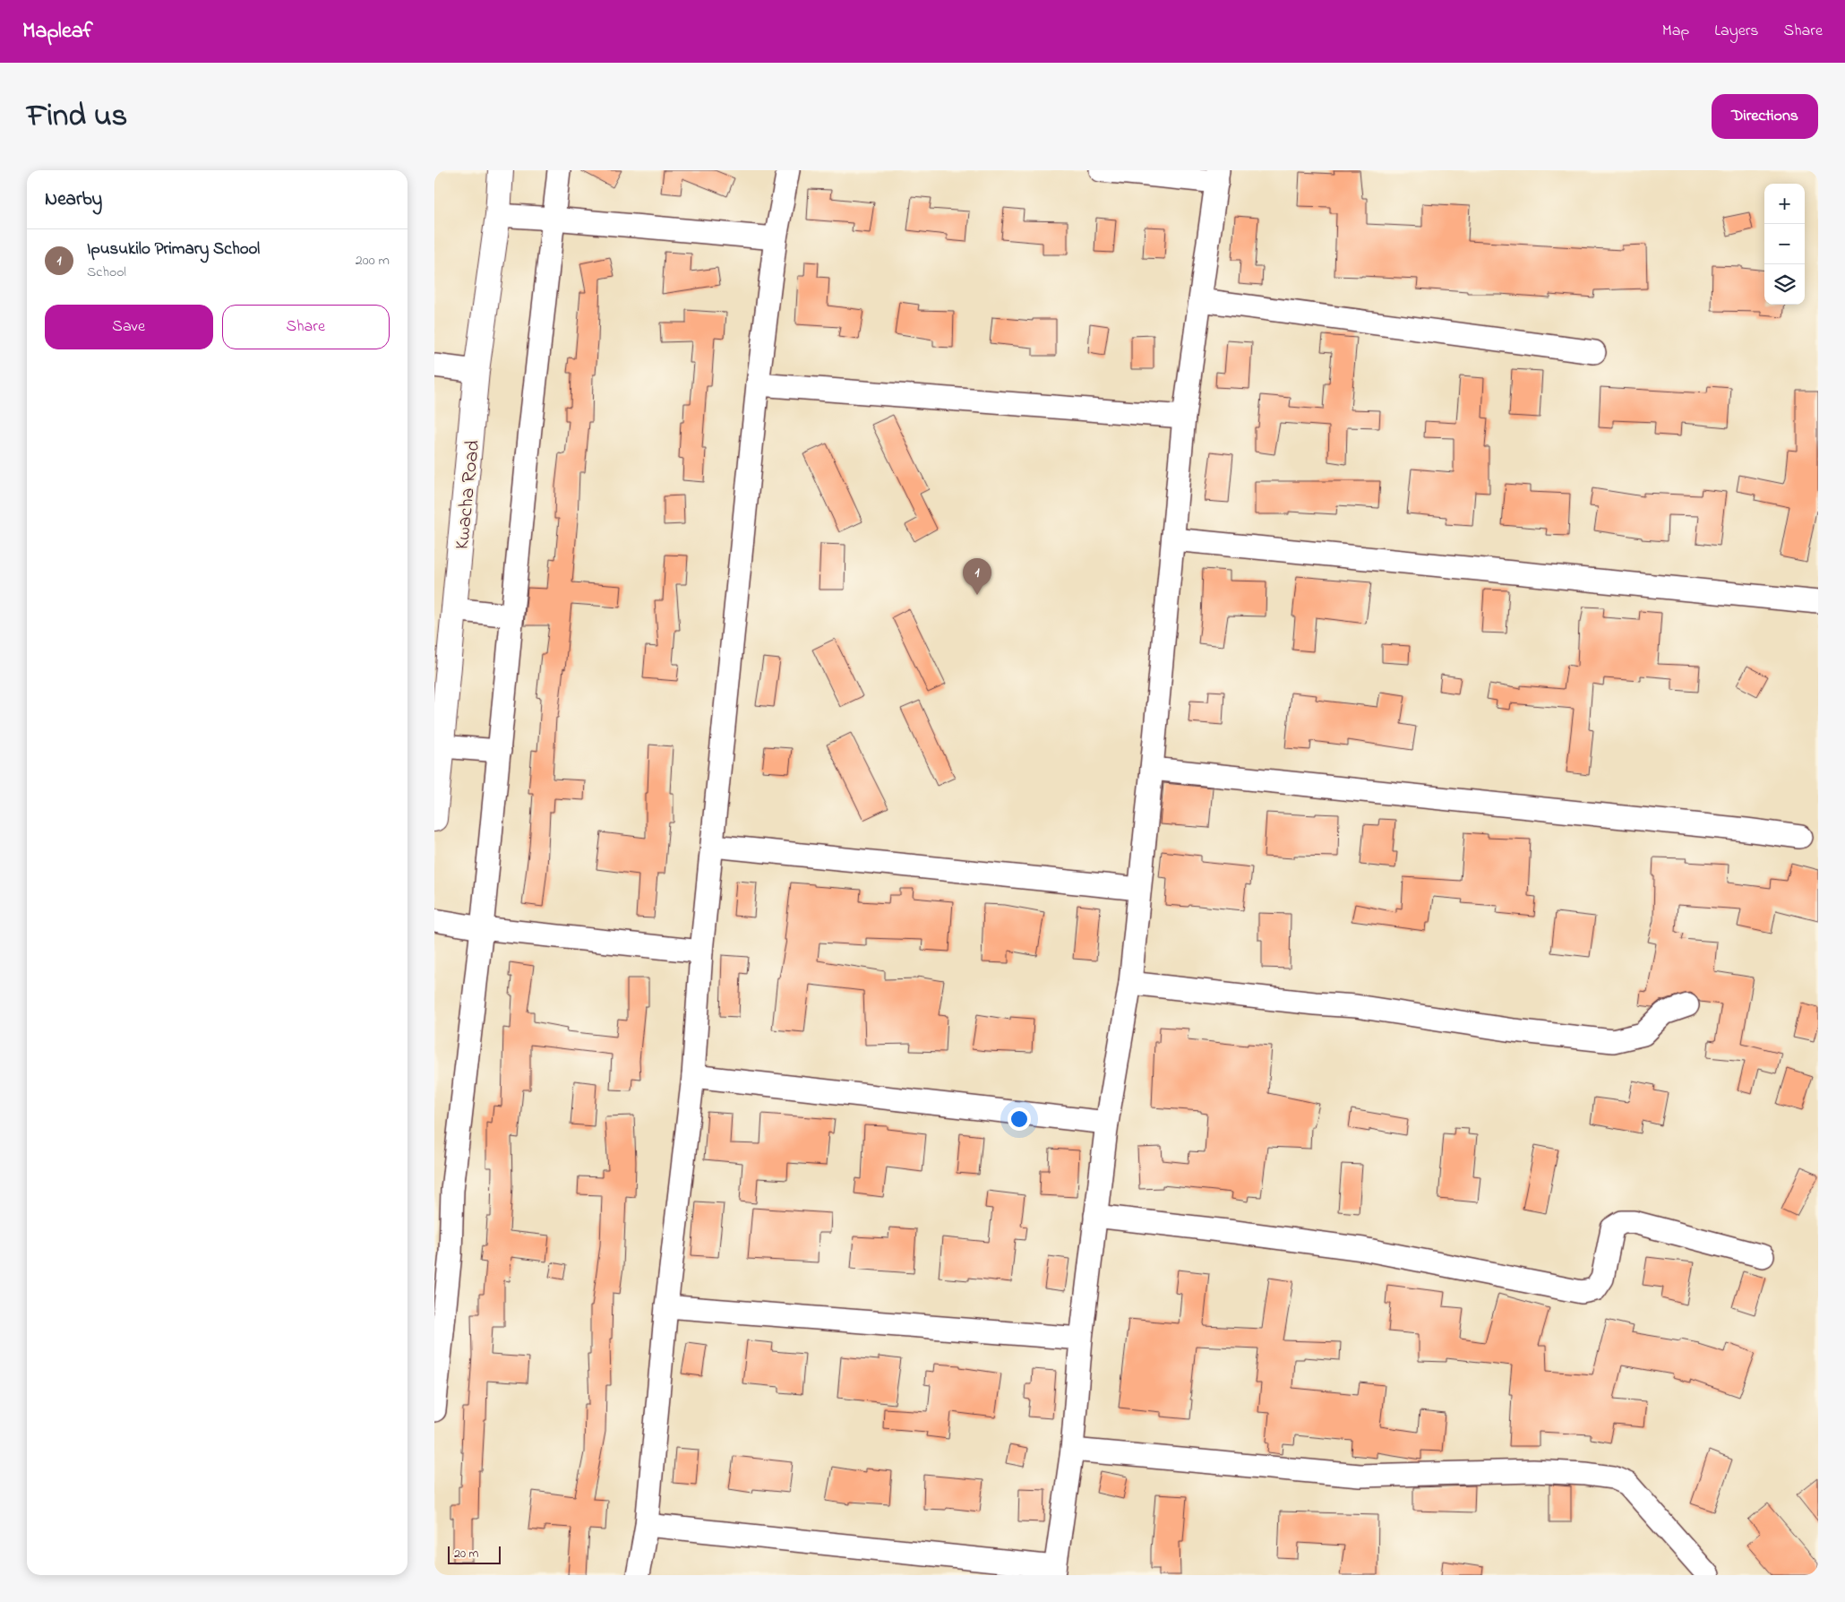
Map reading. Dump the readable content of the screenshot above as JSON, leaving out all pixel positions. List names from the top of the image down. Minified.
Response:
{"streets":{"main road":["Kwacha Road"]},"scale_bar":"20 m","page":{"header":"Mapleaf","nav":["Map","Layers","Share"],"title":"Find us","buttons":["Directions",["Save","Share"]],"heading":"Nearby","map_buttons":["+","−"],"list":[{"mark":"1","name":"Ipusukilo Primary School","note":"School","value":"200 m"}],"pins":"1","scale":"20 m"}}
